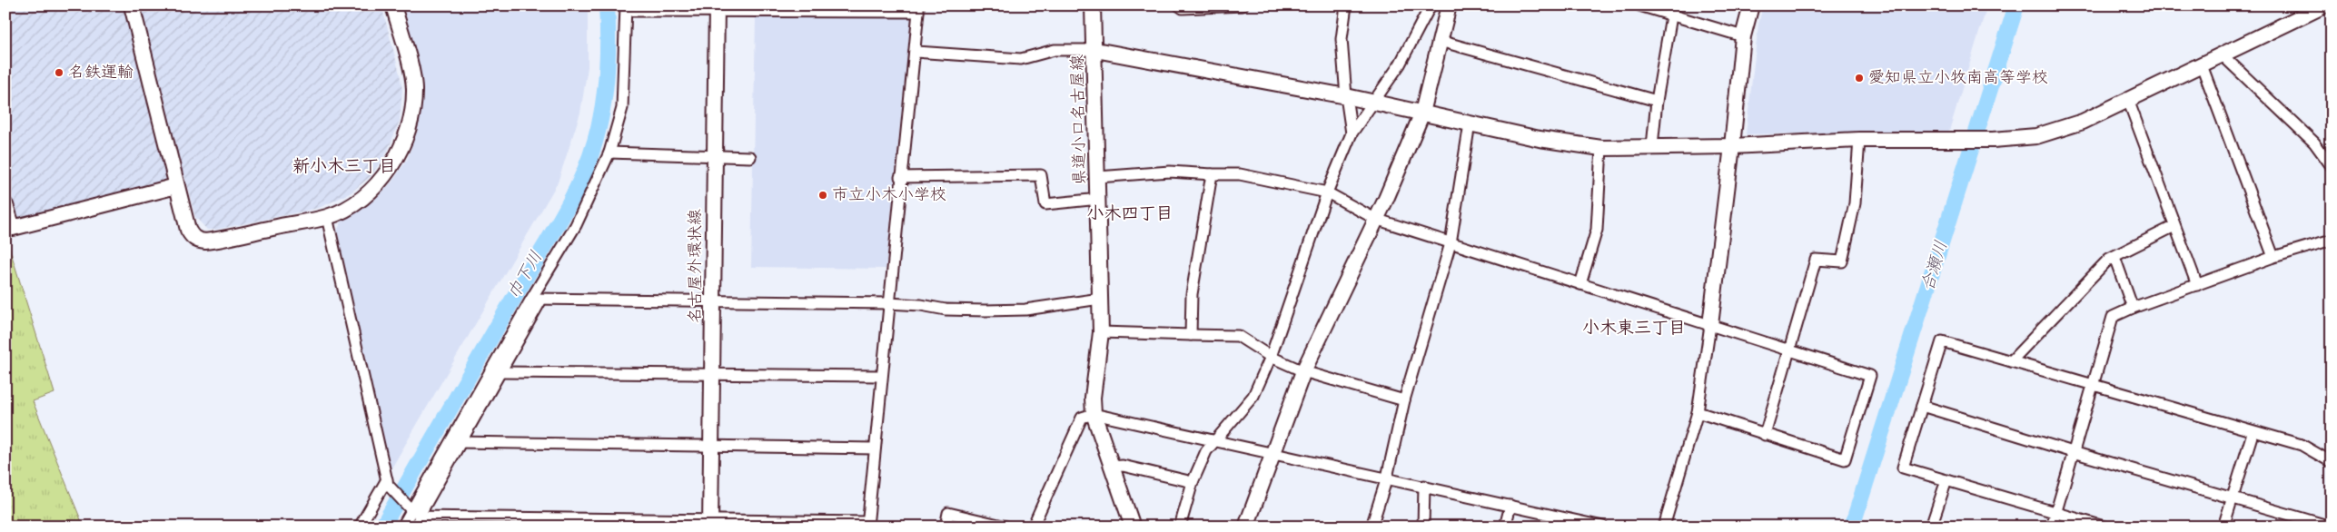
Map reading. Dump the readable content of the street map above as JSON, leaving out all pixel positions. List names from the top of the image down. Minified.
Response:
{"streets":{"street":["県道小口名古屋線","名古屋外環状線"]},"districts":["新小木三丁目","小木四丁目","小木東三丁目"],"water":["合瀬川","巾下川"],"places":["名鉄運輸","愛知県立小牧南高等学校","市立小木小学校"]}
